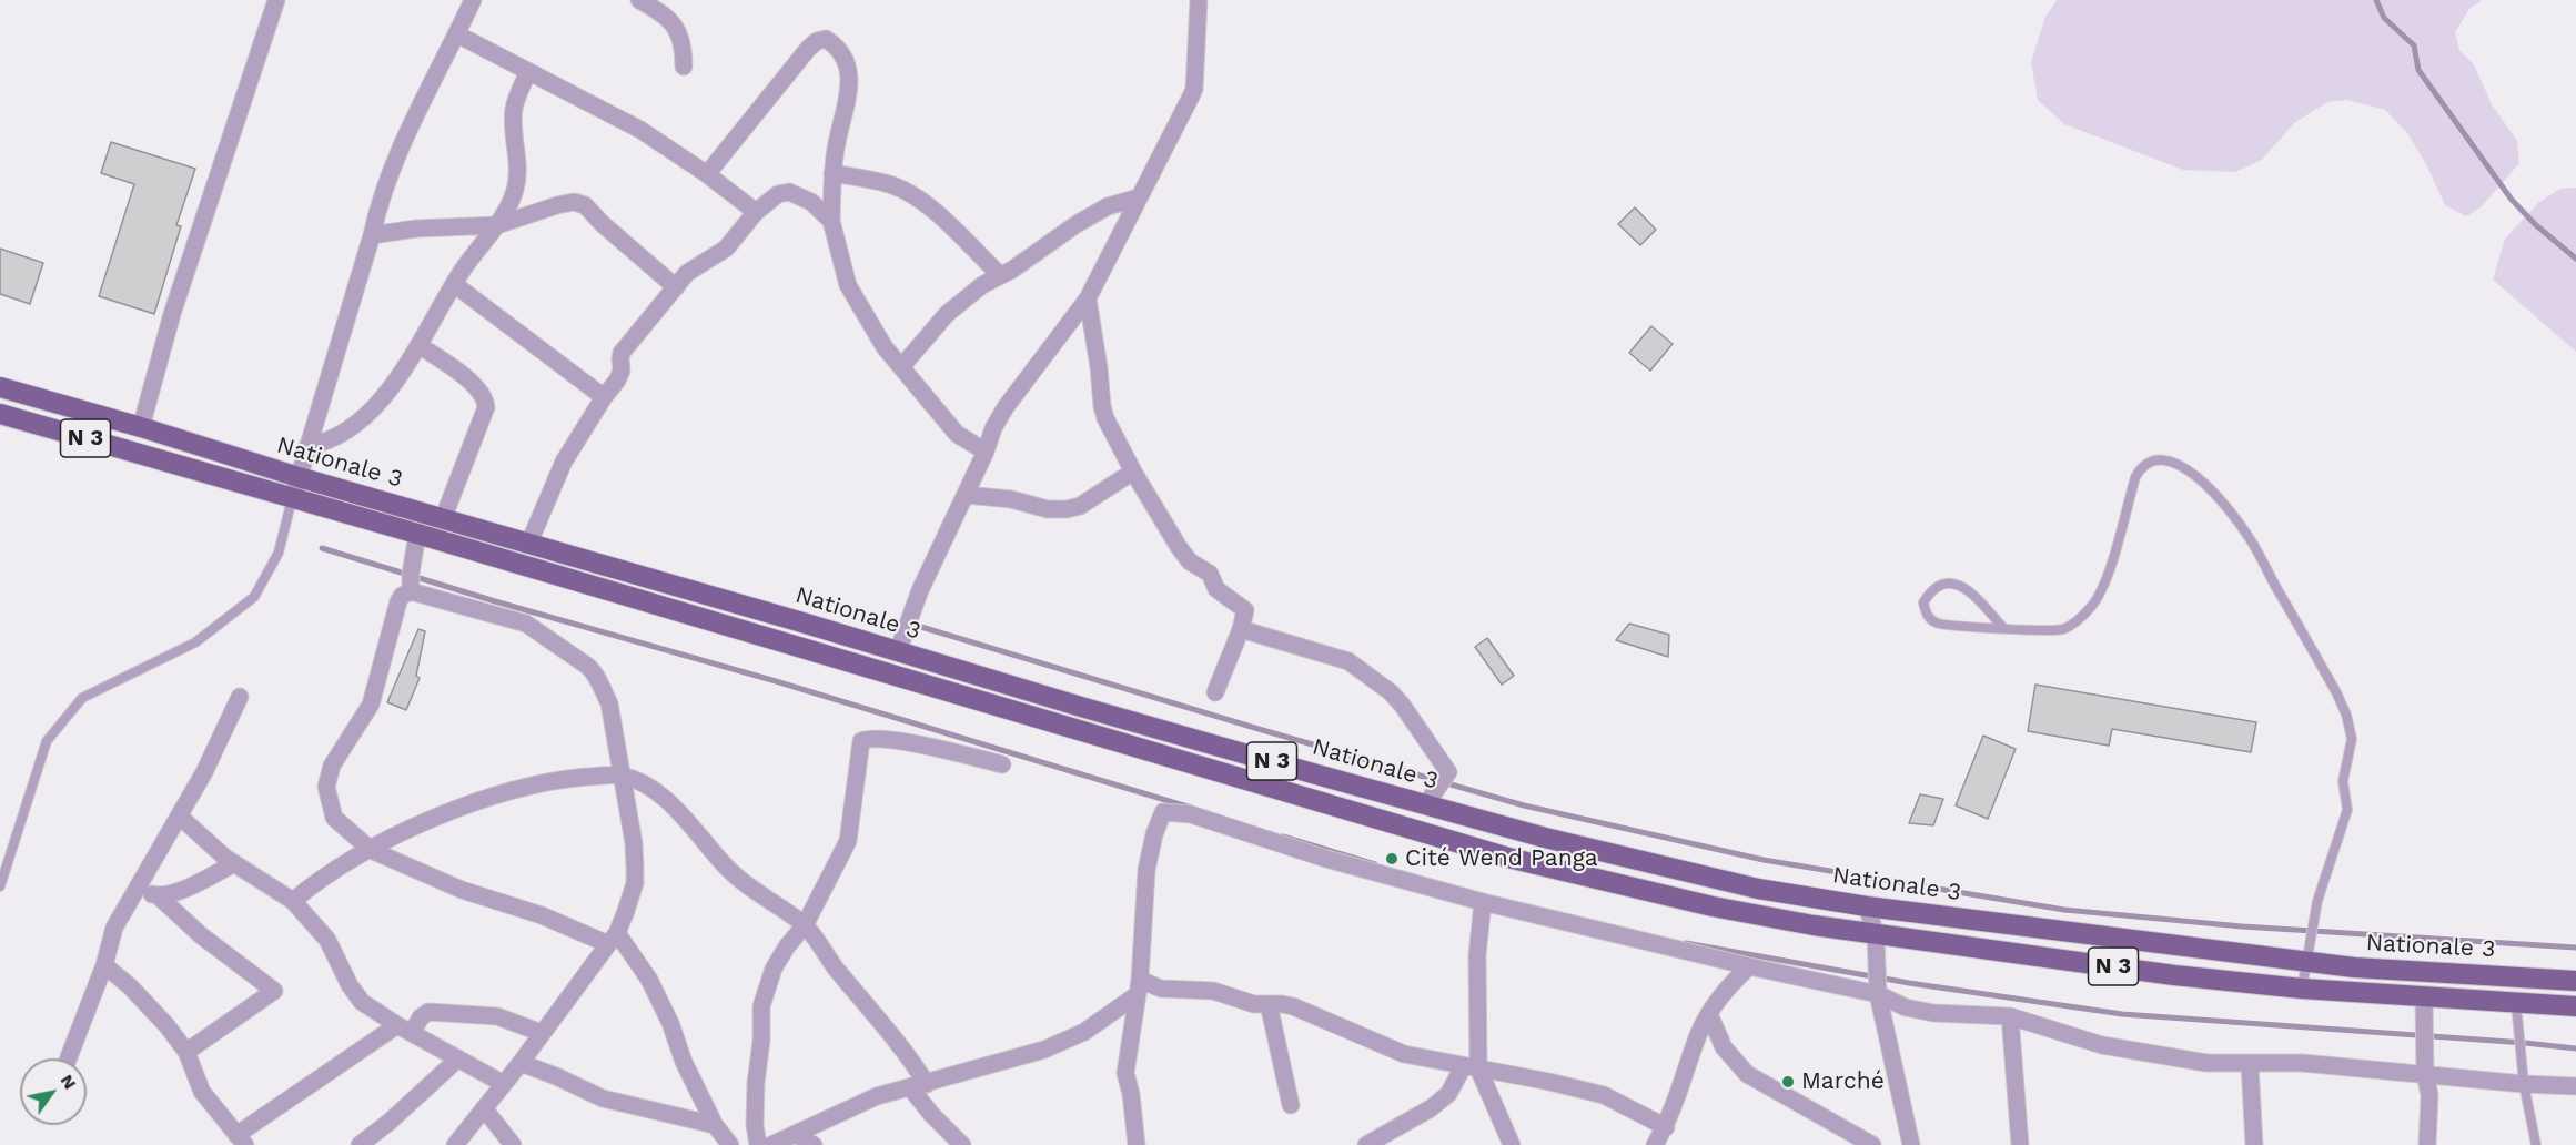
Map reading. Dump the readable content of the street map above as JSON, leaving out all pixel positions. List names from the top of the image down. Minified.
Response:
{"streets":{"main road":["N 3","Nationale 3"]},"places":["Cité Wend Panga","Marché"],"north":"top right"}
